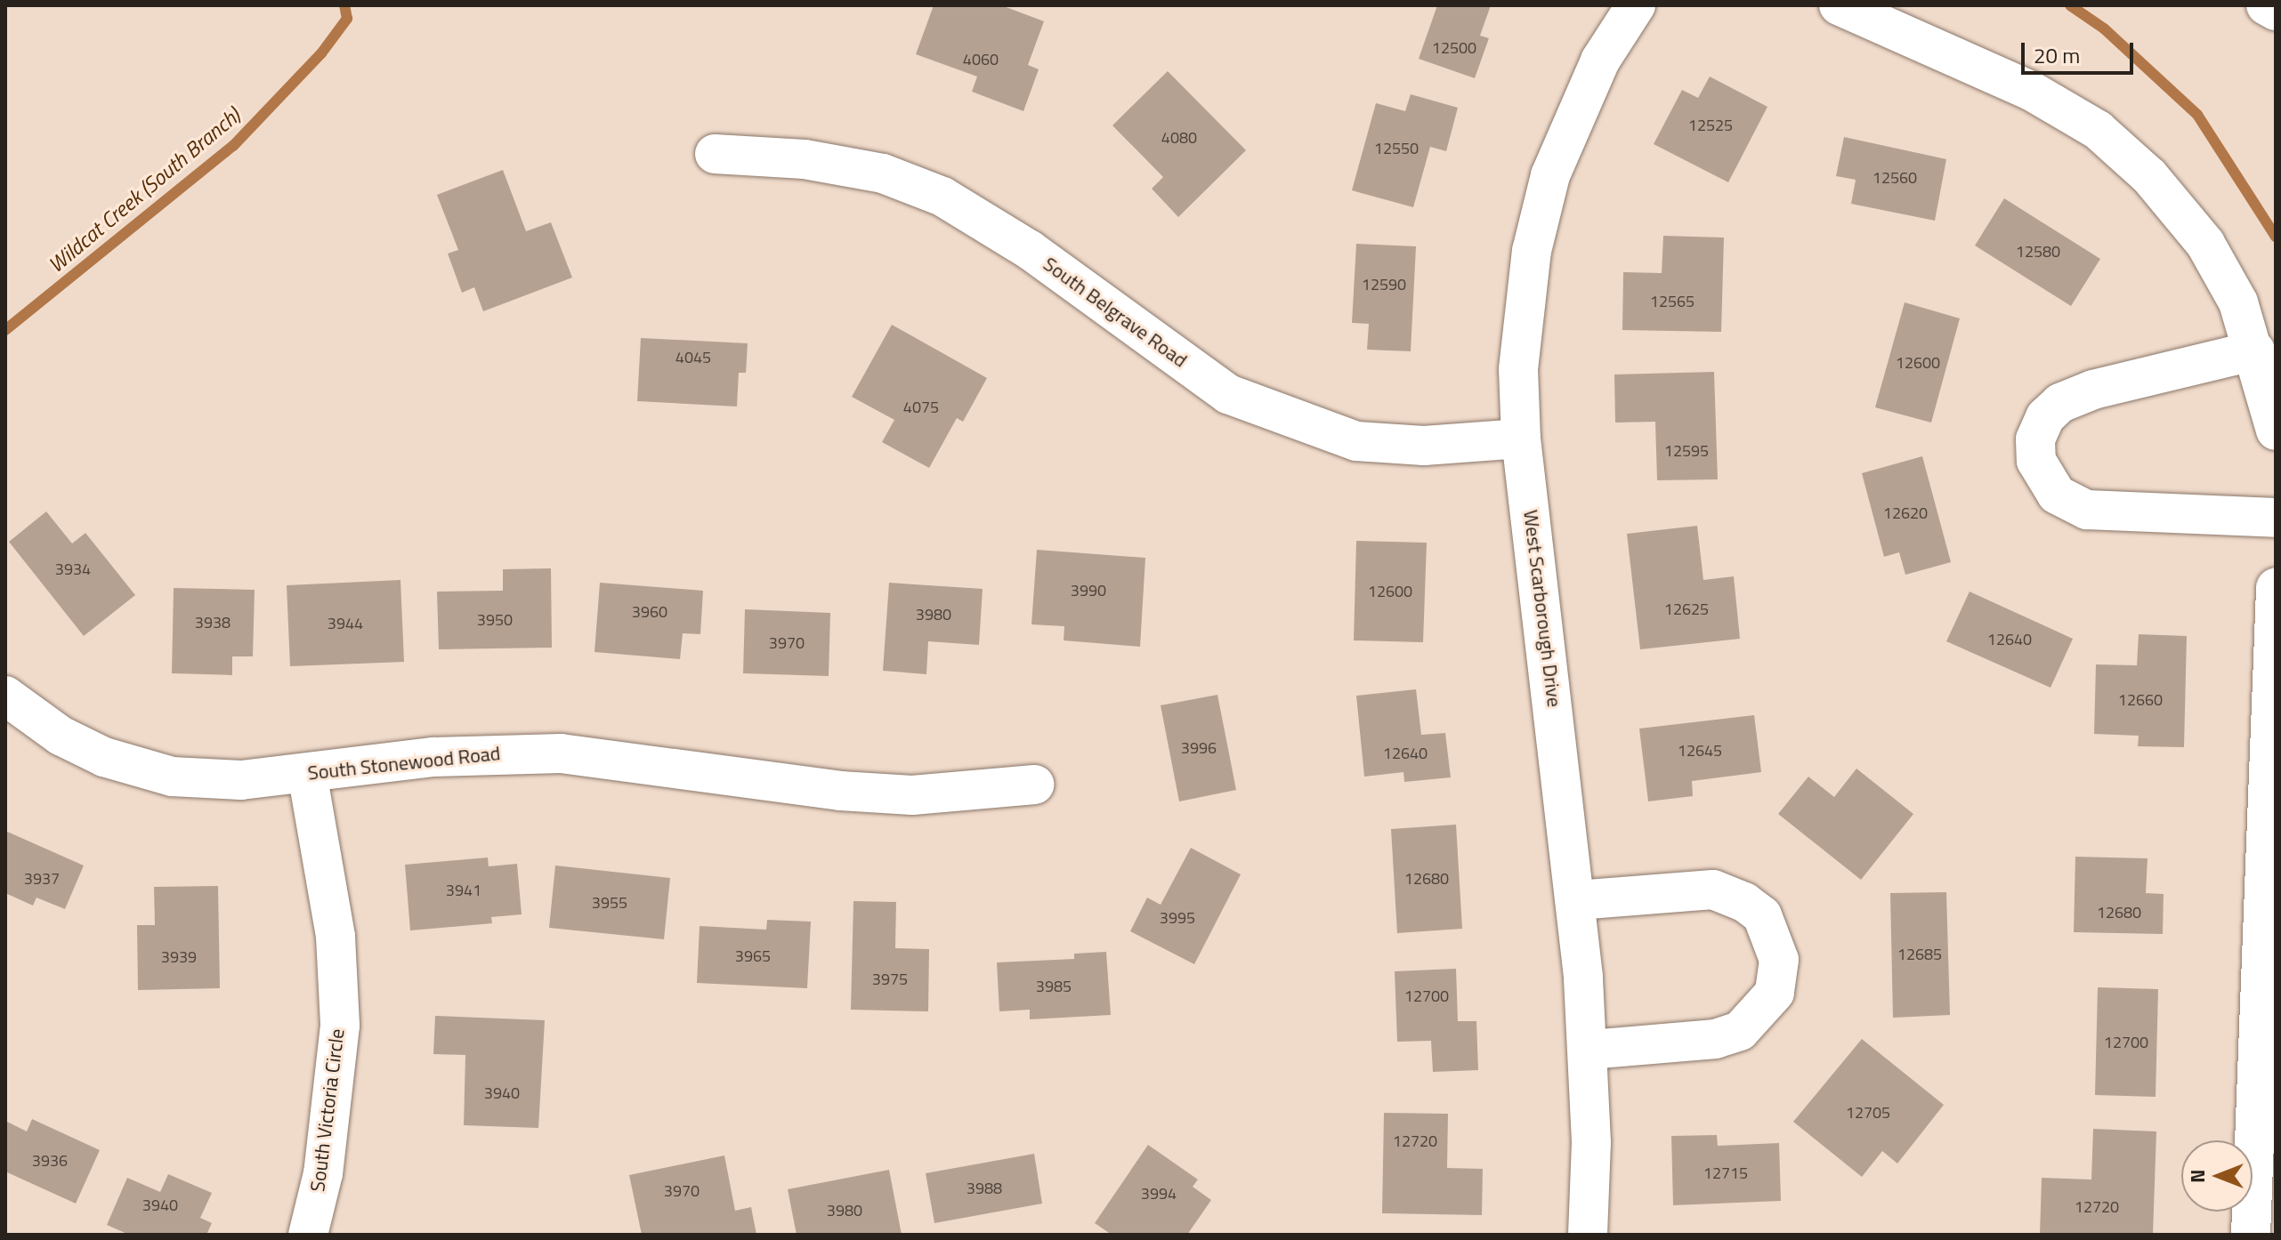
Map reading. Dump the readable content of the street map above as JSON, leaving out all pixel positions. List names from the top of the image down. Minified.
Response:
{"streets":{"street":["South Belgrave Road","West Scarborough Drive","South Stonewood Road","South Victoria Circle"]},"crossings":[["South Belgrave Road","West Scarborough Drive"],["South Stonewood Road","South Victoria Circle"]],"water":["Wildcat Creek (South Branch)"],"house_numbers":["12500","4060","12525","4080","12550","12560","12580","12590","12565","4045","12600","4075","12595","12620","3934","3990","12600","12625","3960","3980","3950","3938","3944","12640","3970","12660","3996","12645","12640","3937","12680","3941","3955","12680","3995","12685","3965","3939","3975","3985","12700","12700","3940","12705","12720","3936","12715","3988","3970","3994","3940","12720","3980"],"scale_bar":"20 m","north":"left"}
